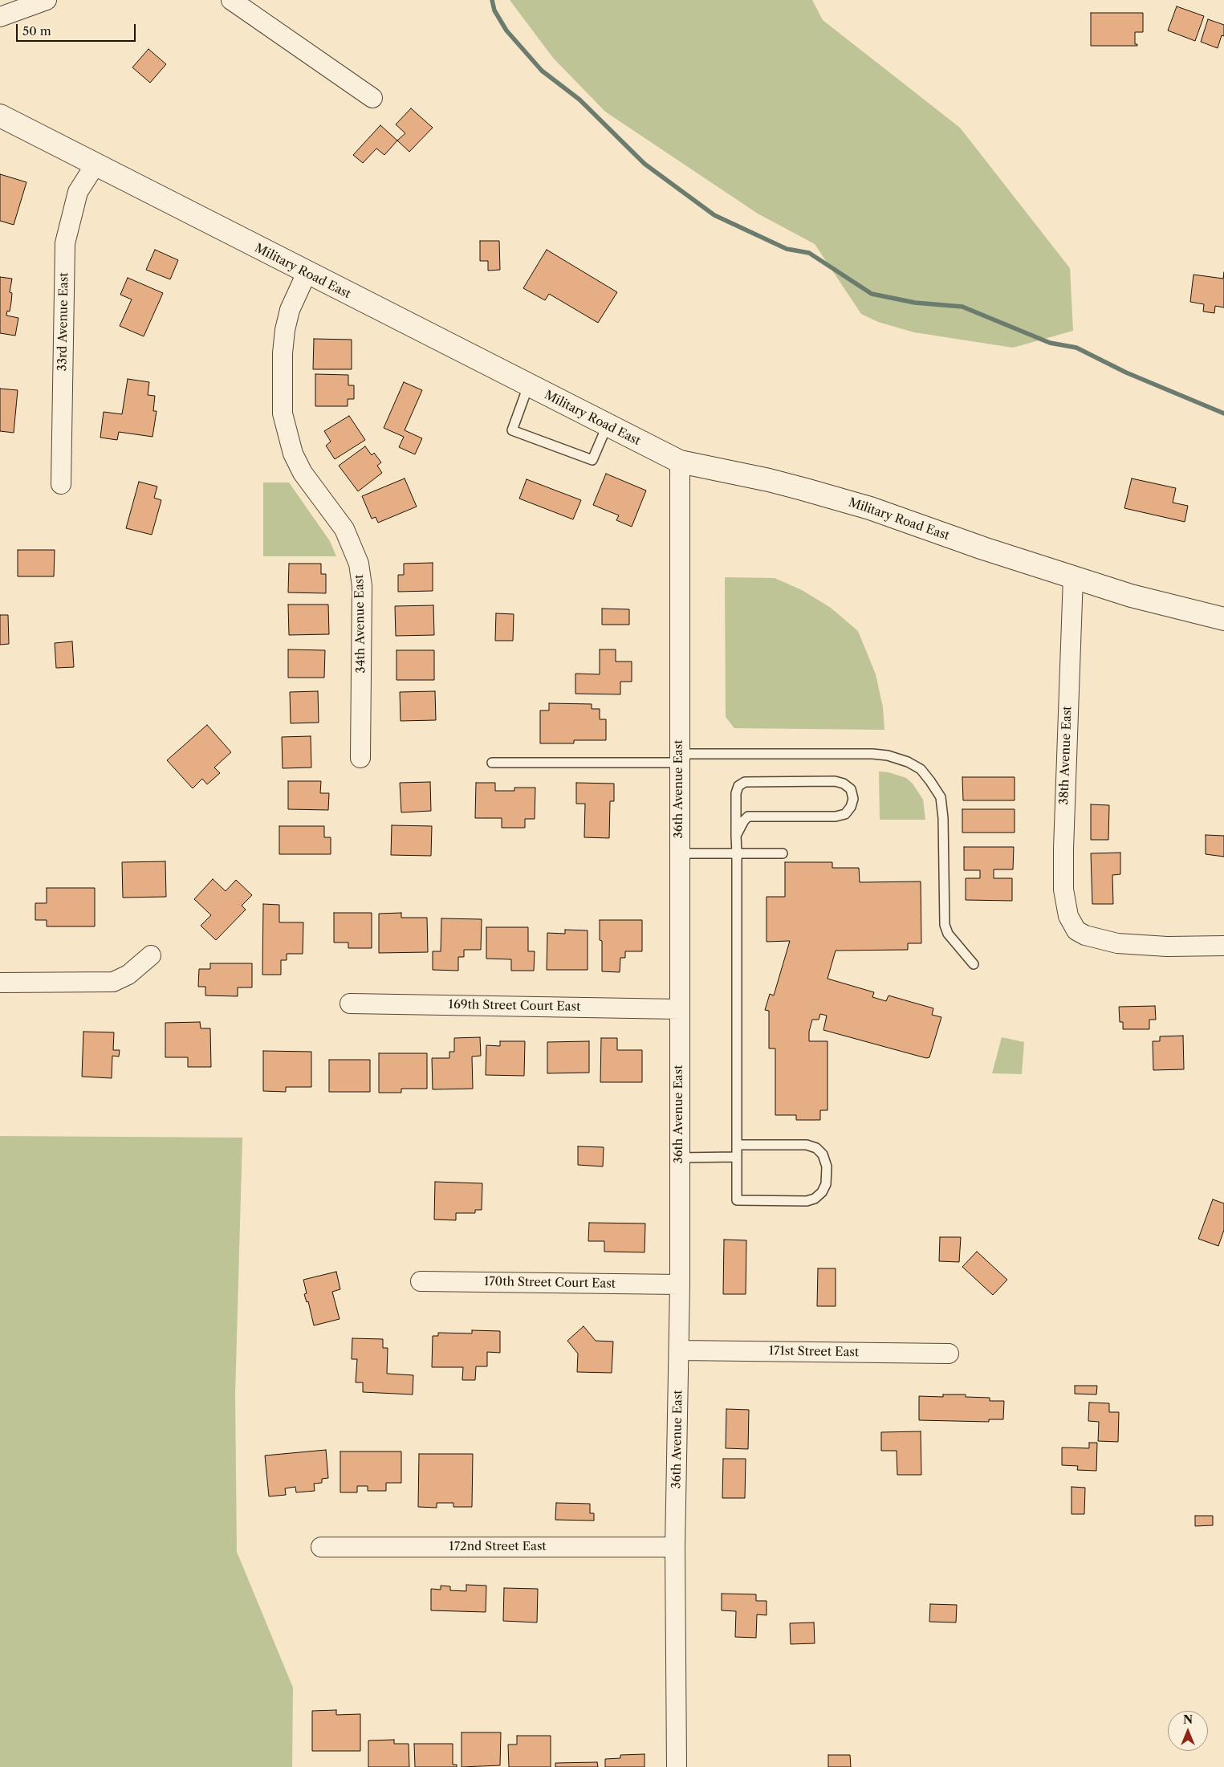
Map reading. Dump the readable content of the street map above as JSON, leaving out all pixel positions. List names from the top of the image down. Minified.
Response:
{"streets":{"street":["Military Road East","33rd Avenue East","34th Avenue East","38th Avenue East","36th Avenue East","169th Street Court East","170th Street Court East","171st Street East","172nd Street East"]},"crossings":[["Military Road East","33rd Avenue East"],["Military Road East","34th Avenue East"],["Military Road East","38th Avenue East"],["Military Road East","36th Avenue East"],["36th Avenue East","169th Street Court East"],["36th Avenue East","170th Street Court East"],["36th Avenue East","171st Street East"],["36th Avenue East","172nd Street East"]],"scale_bar":"50 m","north":"top"}
